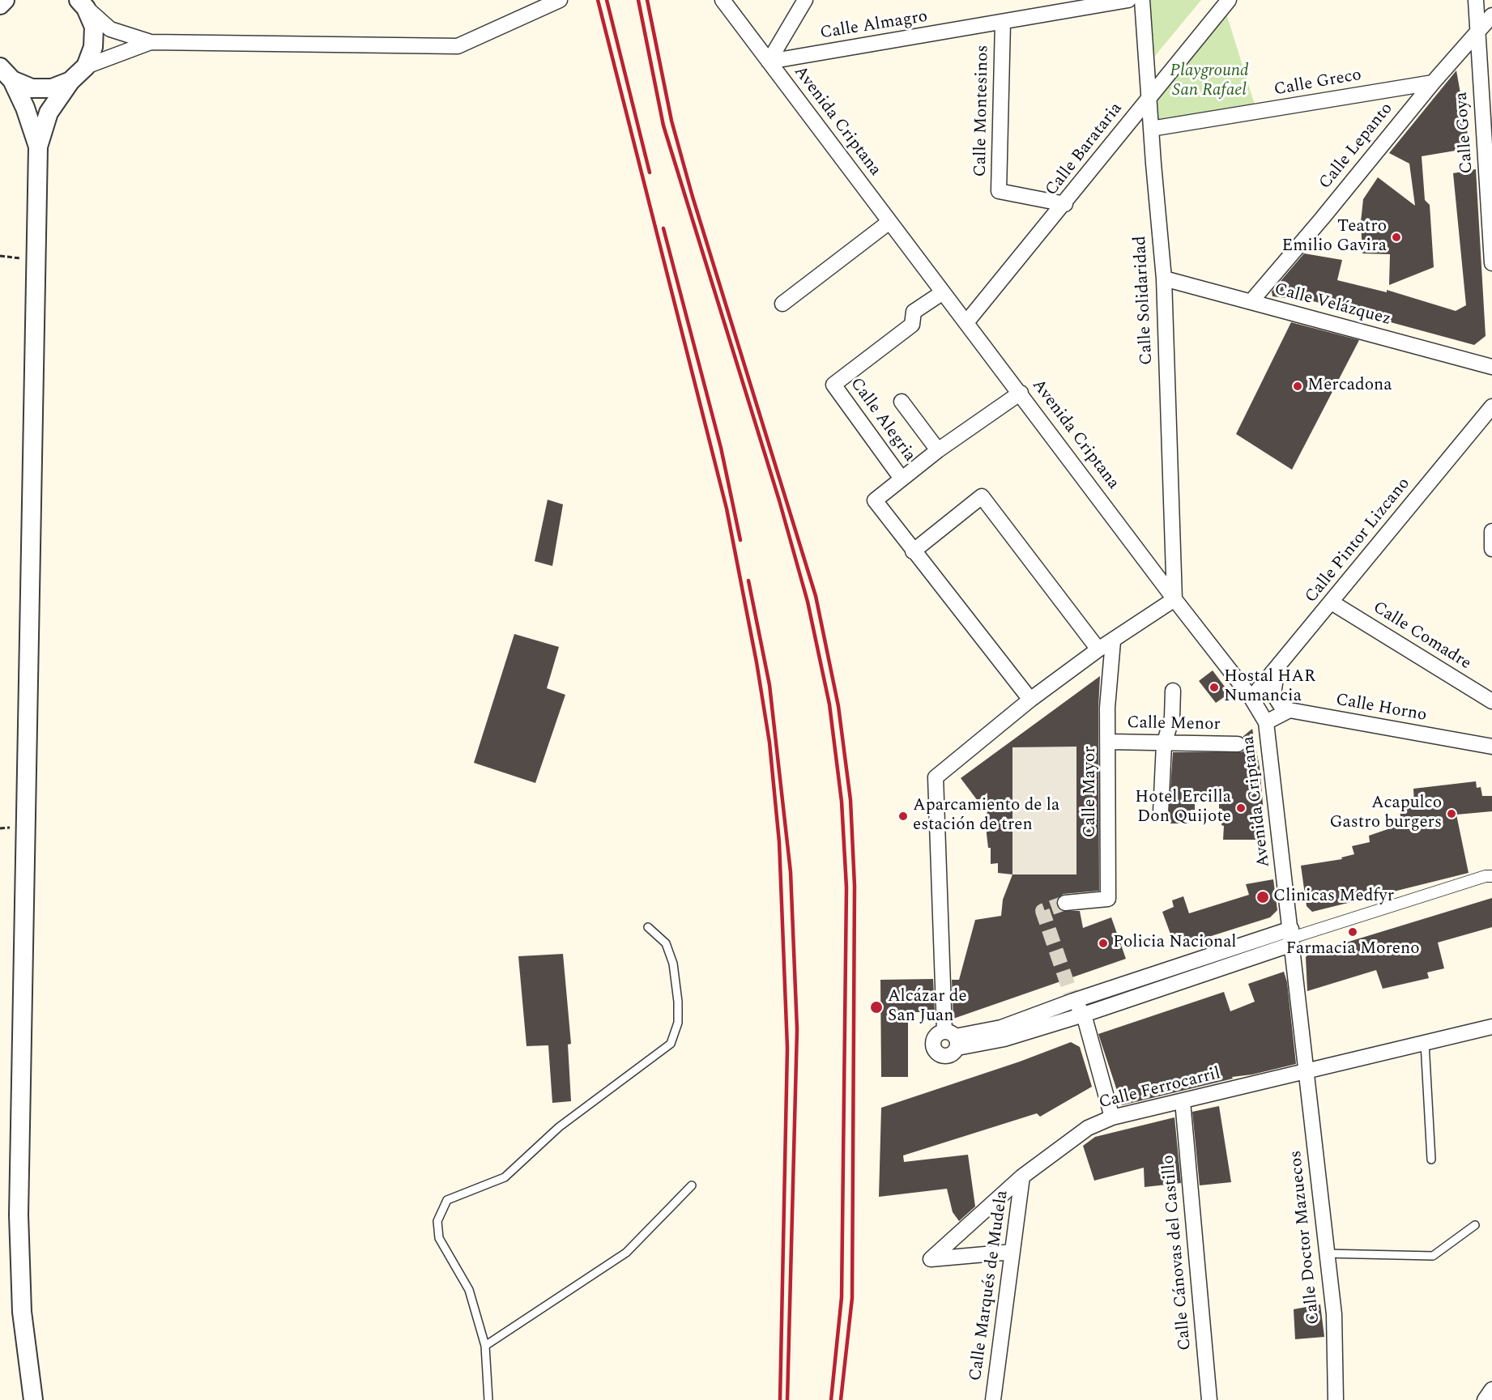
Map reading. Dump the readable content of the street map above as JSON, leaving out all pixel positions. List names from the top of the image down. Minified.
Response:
{"streets":{"street":["Calle Almagro","Calle Greco","Calle Montesinos","Avenida Criptana","Calle Goya","Calle Lepanto","Calle Barataria","Calle Solidaridad","Calle Velázquez","Calle Alegria","Calle Pintor Lizcano","Calle Comadre","Calle Horno","Calle Menor","Calle Mayor","Calle Ferrocarril","Calle Doctor Mazuecos","Calle Cánovas del Castillo","Calle Marqués de Mudela"]},"crossings":[["Calle Almagro","Calle Montesinos"],["Calle Almagro","Avenida Criptana"],["Calle Greco","Calle Lepanto"],["Calle Greco","Calle Solidaridad"],["Calle Montesinos","Calle Barataria"],["Avenida Criptana","Calle Barataria"],["Avenida Criptana","Calle Solidaridad"],["Avenida Criptana","Calle Alegria"],["Avenida Criptana","Calle Pintor Lizcano"],["Avenida Criptana","Calle Ferrocarril"],["Avenida Criptana","Calle Doctor Mazuecos"],["Calle Goya","Calle Lepanto"],["Calle Lepanto","Calle Velázquez"],["Calle Barataria","Calle Solidaridad"],["Calle Solidaridad","Calle Velázquez"],["Calle Pintor Lizcano","Calle Comadre"],["Calle Menor","Calle Mayor"],["Calle Ferrocarril","Calle Doctor Mazuecos"],["Calle Ferrocarril","Calle Cánovas del Castillo"],["Calle Ferrocarril","Calle Marqués de Mudela"]],"parks":["Playground San Rafael"],"places":["Teatro Emilio Gavira","Mercadona","Hostal HAR Numancia","Hotel Ercilla Don Quijote","Acapulco Gastro burgers","Aparcamiento de la estación de tren","Clinicas Medfyr","Farmacia Moreno","Policia Nacional","Alcázar de San Juan"]}
